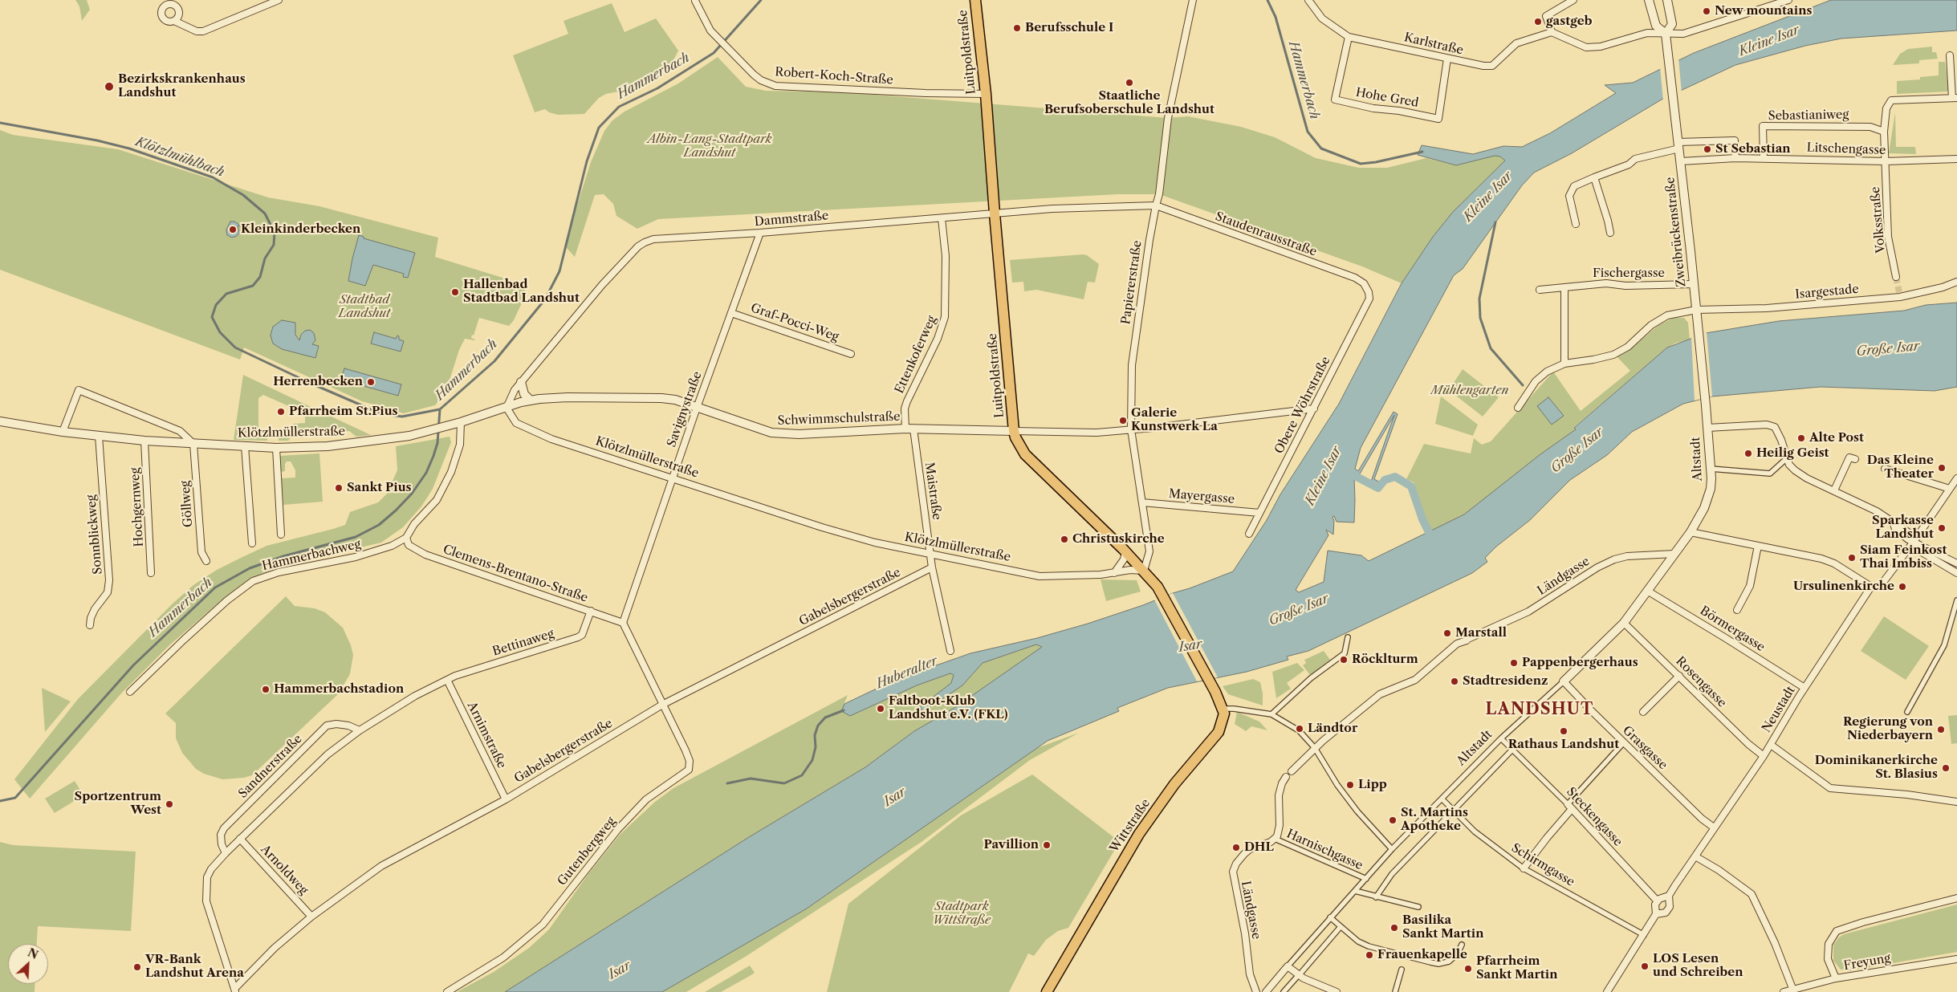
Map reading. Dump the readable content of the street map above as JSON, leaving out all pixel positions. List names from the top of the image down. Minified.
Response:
{"streets":{"main road":["Luitpoldstraße","Wittstraße"],"street":["Karlstraße","Robert-Koch-Straße","Hohe Gred","Sebastianiweg","Litschengasse","Dammstraße","Volksstraße","Zweibrückenstraße","Staudenrausstraße","Fischergasse","Papiererstraße","Isargestade","Graf-Pocci-Weg","Ettenkoferweg","Obere Wöhrstraße","Savignystraße","Schwimmschulstraße","Klötzlmüllerstraße","Altstadt","Maistraße","Mayergasse","Göllweg","Hochgernweg","Sonnblickweg","Hammerbachweg","Clemens-Brentano-Straße","Ländgasse","Gabelsbergerstraße","Börmergasse","Bettinaweg","Rosengasse","Neustadt","Arnimstraße","Grasgasse","Sandnerstraße","Steckengasse","Harnischgasse","Gutenbergweg","Schirmgasse","Arnoldweg","Freyung"]},"crossings":[["Karlstraße","Hohe Gred"],["Luitpoldstraße","Robert-Koch-Straße"],["Luitpoldstraße","Dammstraße"],["Luitpoldstraße","Papiererstraße"],["Luitpoldstraße","Schwimmschulstraße"],["Luitpoldstraße","Klötzlmüllerstraße"],["Luitpoldstraße","Wittstraße"],["Sebastianiweg","Litschengasse"],["Sebastianiweg","Volksstraße"],["Litschengasse","Volksstraße"],["Litschengasse","Zweibrückenstraße"],["Dammstraße","Staudenrausstraße"],["Dammstraße","Papiererstraße"],["Dammstraße","Ettenkoferweg"],["Dammstraße","Savignystraße"],["Dammstraße","Schwimmschulstraße"],["Dammstraße","Klötzlmüllerstraße"],["Zweibrückenstraße","Fischergasse"],["Zweibrückenstraße","Isargestade"],["Zweibrückenstraße","Altstadt"],["Staudenrausstraße","Papiererstraße"],["Staudenrausstraße","Obere Wöhrstraße"],["Papiererstraße","Schwimmschulstraße"],["Papiererstraße","Klötzlmüllerstraße"],["Papiererstraße","Mayergasse"],["Graf-Pocci-Weg","Savignystraße"],["Ettenkoferweg","Schwimmschulstraße"],["Ettenkoferweg","Maistraße"],["Obere Wöhrstraße","Schwimmschulstraße"],["Obere Wöhrstraße","Mayergasse"],["Savignystraße","Schwimmschulstraße"],["Savignystraße","Klötzlmüllerstraße"],["Savignystraße","Clemens-Brentano-Straße"],["Schwimmschulstraße","Klötzlmüllerstraße"],["Schwimmschulstraße","Maistraße"],["Klötzlmüllerstraße","Maistraße"],["Klötzlmüllerstraße","Göllweg"],["Klötzlmüllerstraße","Hochgernweg"],["Klötzlmüllerstraße","Sonnblickweg"],["Klötzlmüllerstraße","Hammerbachweg"],["Altstadt","Ländgasse"],["Altstadt","Börmergasse"],["Altstadt","Rosengasse"],["Altstadt","Grasgasse"],["Altstadt","Steckengasse"],["Altstadt","Harnischgasse"],["Altstadt","Schirmgasse"],["Maistraße","Gabelsbergerstraße"],["Hammerbachweg","Clemens-Brentano-Straße"],["Clemens-Brentano-Straße","Bettinaweg"],["Ländgasse","Harnischgasse"],["Gabelsbergerstraße","Arnimstraße"],["Gabelsbergerstraße","Gutenbergweg"],["Gabelsbergerstraße","Arnoldweg"],["Börmergasse","Neustadt"],["Bettinaweg","Arnimstraße"],["Rosengasse","Neustadt"],["Neustadt","Grasgasse"],["Neustadt","Steckengasse"],["Neustadt","Schirmgasse"]],"districts":["LANDSHUT"],"water":["Kleine Isar","Hammerbach","Klötzlmühlbach","Große Isar","Isar","Huberalter"],"parks":["Albin-Lang-Stadtpark Landshut","Stadtbad Landshut","Mühlengarten","Stadtpark Wittstraße"],"places":["New mountains","gastgeb","Berufsschule I","Staatliche Berufsoberschule Landshut","Bezirkskrankenhaus Landshut","St Sebastian","Kleinkinderbecken","Hallenbad Stadtbad Landshut","Herrenbecken","Pfarrheim St.Pius","Galerie Kunstwerk La","Alte Post","Heilig Geist","Das Kleine Theater","Sankt Pius","Sparkasse Landshut","Christuskirche","Siam Feinkost Thai Imbiss","Ursulinenkirche","Marstall","Röcklturm","Pappenbergerhaus","Stadtresidenz","Hammerbachstadion","Faltboot-Klub Landshut e.V. (FKL)","Ländtor","Regierung von Niederbayern","Rathaus Landshut","Dominikanerkirche St. Blasius","Lipp","Sportzentrum West","St. Martins Apotheke","Pavillion","DHL","Basilika Sankt Martin","Frauenkapelle","LOS Lesen und Schreiben","VR-Bank Landshut Arena","Pfarrheim Sankt Martin"],"north":"top right"}
